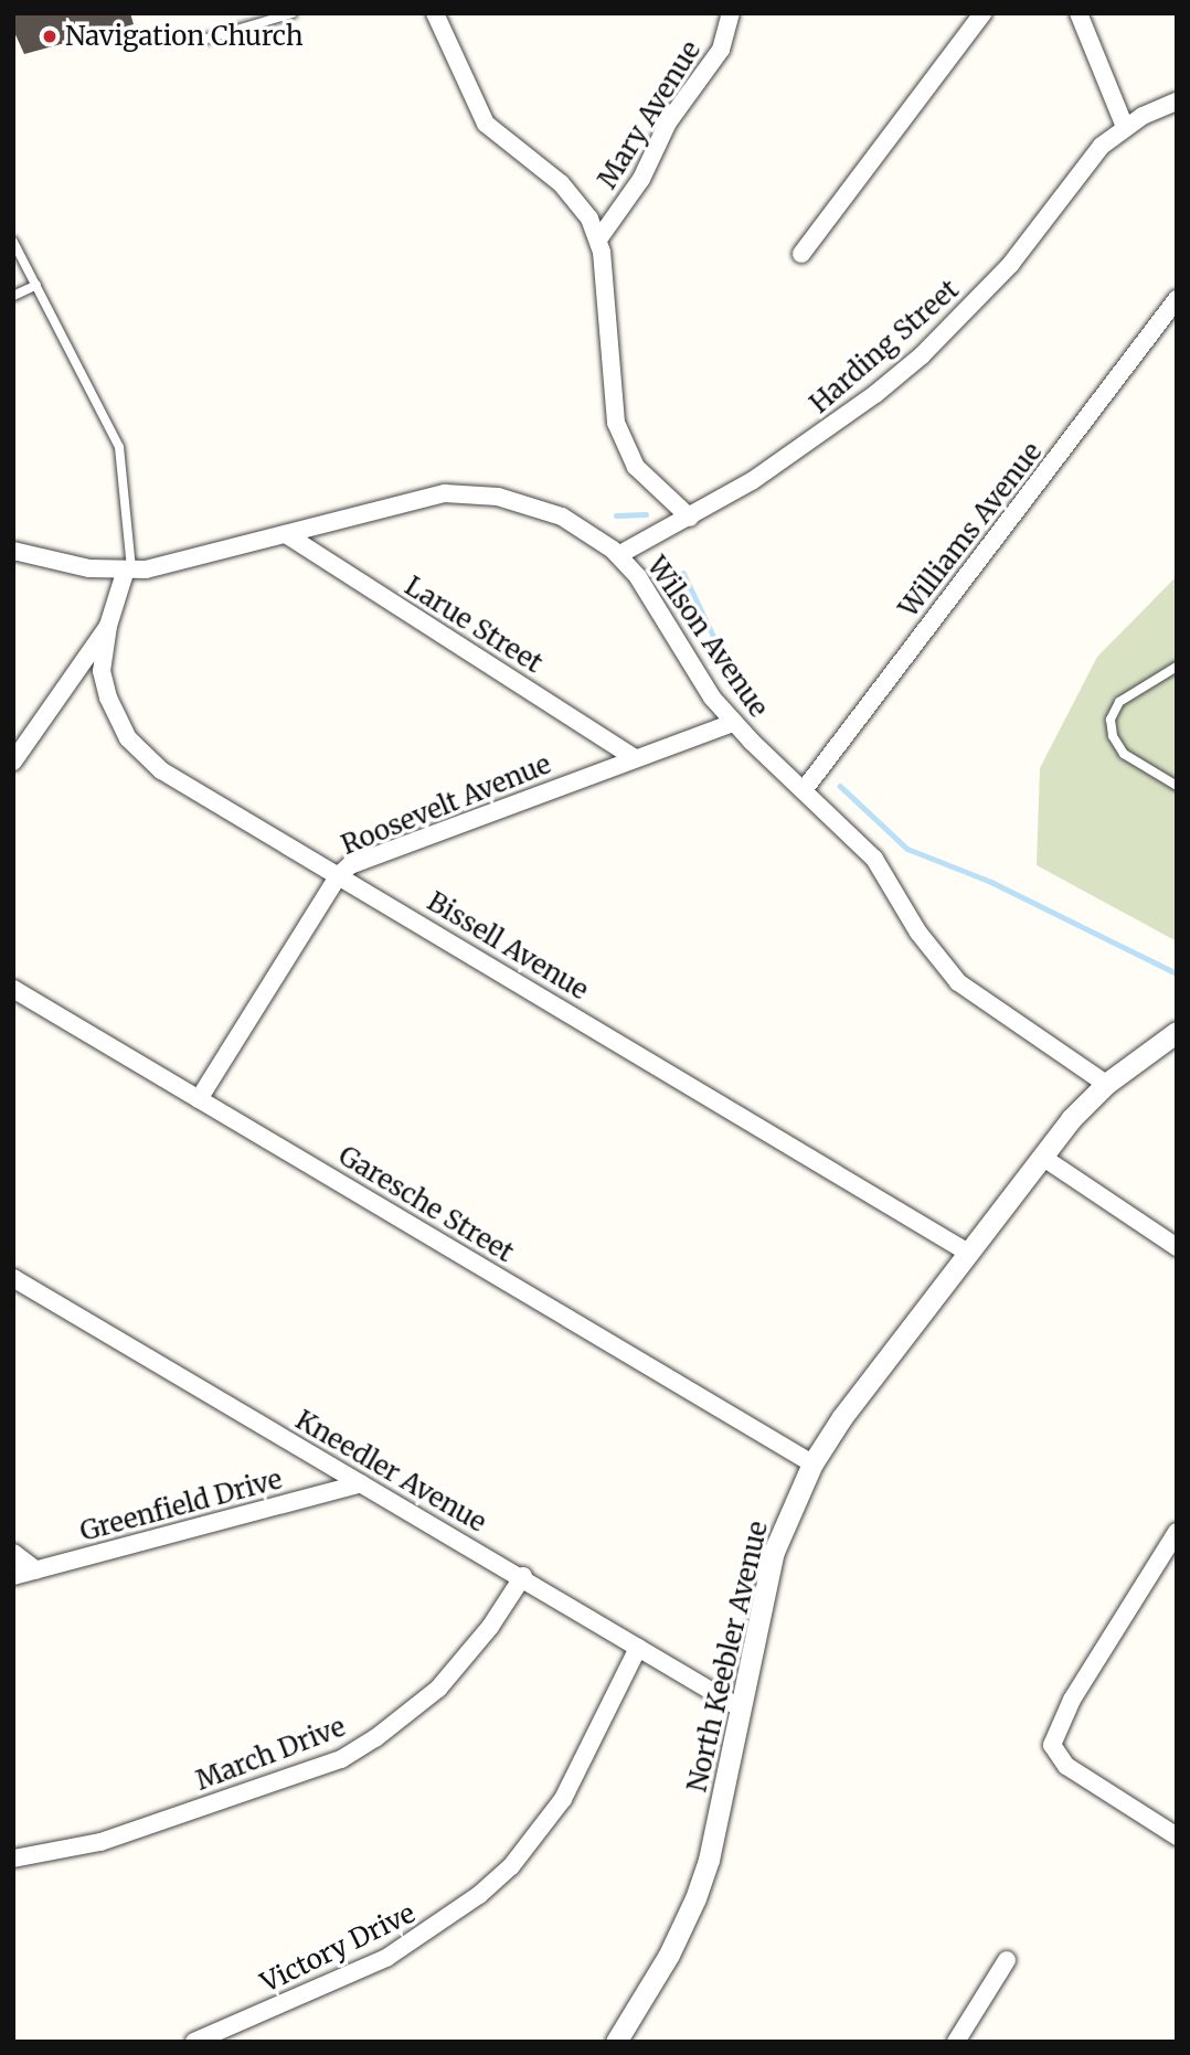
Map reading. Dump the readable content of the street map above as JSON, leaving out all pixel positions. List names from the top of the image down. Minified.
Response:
{"streets":{"street":["Mary Avenue","Harding Street","Williams Avenue","Larue Street","Wilson Avenue","Roosevelt Avenue","Bissell Avenue","Garesche Street","Kneedler Avenue","Greenfield Drive","North Keebler Avenue","March Drive","Victory Drive"]},"crossings":[["Harding Street","Wilson Avenue"],["Williams Avenue","Wilson Avenue"],["Larue Street","Wilson Avenue"],["Larue Street","Roosevelt Avenue"],["Wilson Avenue","Roosevelt Avenue"],["Wilson Avenue","North Keebler Avenue"],["Roosevelt Avenue","Bissell Avenue"],["Roosevelt Avenue","Garesche Street"],["Bissell Avenue","North Keebler Avenue"],["Garesche Street","North Keebler Avenue"],["Kneedler Avenue","Greenfield Drive"],["Kneedler Avenue","North Keebler Avenue"],["Kneedler Avenue","March Drive"],["Kneedler Avenue","Victory Drive"]],"places":["Navigation Church"]}
